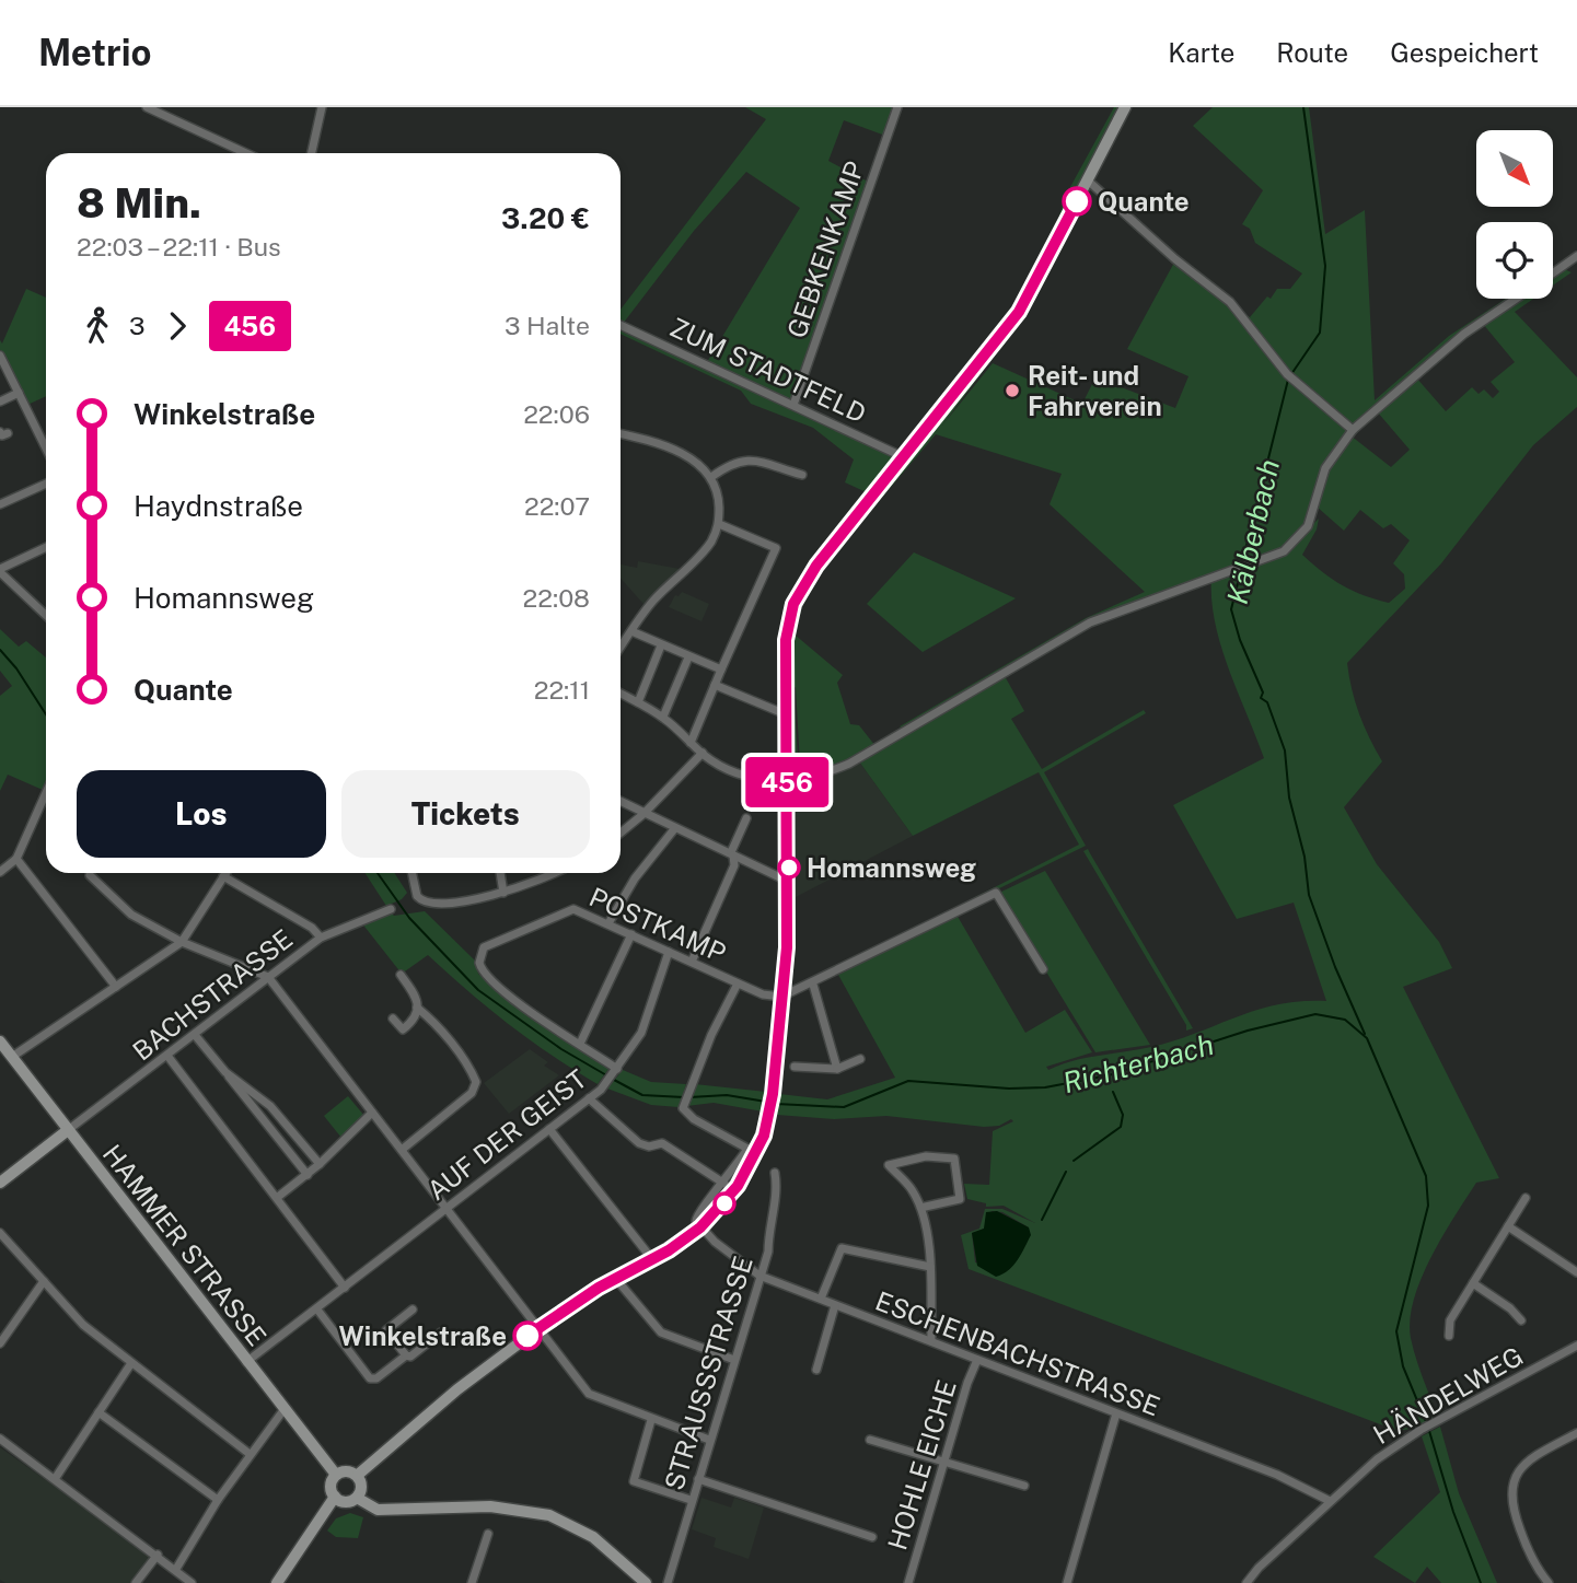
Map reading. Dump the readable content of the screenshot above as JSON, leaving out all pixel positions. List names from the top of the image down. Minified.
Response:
{"streets":{"main road":["HAMMER STRASSE"],"street":["GEBKENKAMP","ZUM STADTFELD","POSTKAMP","BACHSTRASSE","AUF DER GEIST","ESCHENBACHSTRASSE","STRAUSSSTRASSE","HÄNDELWEG","HOHLE EICHE"]},"crossings":[["GEBKENKAMP","ZUM STADTFELD"],["POSTKAMP","AUF DER GEIST"],["BACHSTRASSE","HAMMER STRASSE"],["AUF DER GEIST","HAMMER STRASSE"],["ESCHENBACHSTRASSE","STRAUSSSTRASSE"],["ESCHENBACHSTRASSE","HÄNDELWEG"],["ESCHENBACHSTRASSE","HOHLE EICHE"]],"water":["Kälberbach","Richterbach"],"places":["Quante","Reit- und Fahrverein","Homannsweg","Winkelstraße"],"lines":["bus line 456"],"north":"bottom right","page":{"header":"Metrio","nav":["Karte","Route","Gespeichert"],"on_map":"456","heading":["8 Min.","22:03 – 22:11 · Bus","3.20 €"],"legs":["3","456","3 Halte"],"list":[{"name":"Winkelstraße","value":"22:06"},{"name":"Haydnstraße","value":"22:07"},{"name":"Homannsweg","value":"22:08"},{"name":"Quante","value":"22:11"}],"buttons":["Los","Tickets"]}}
